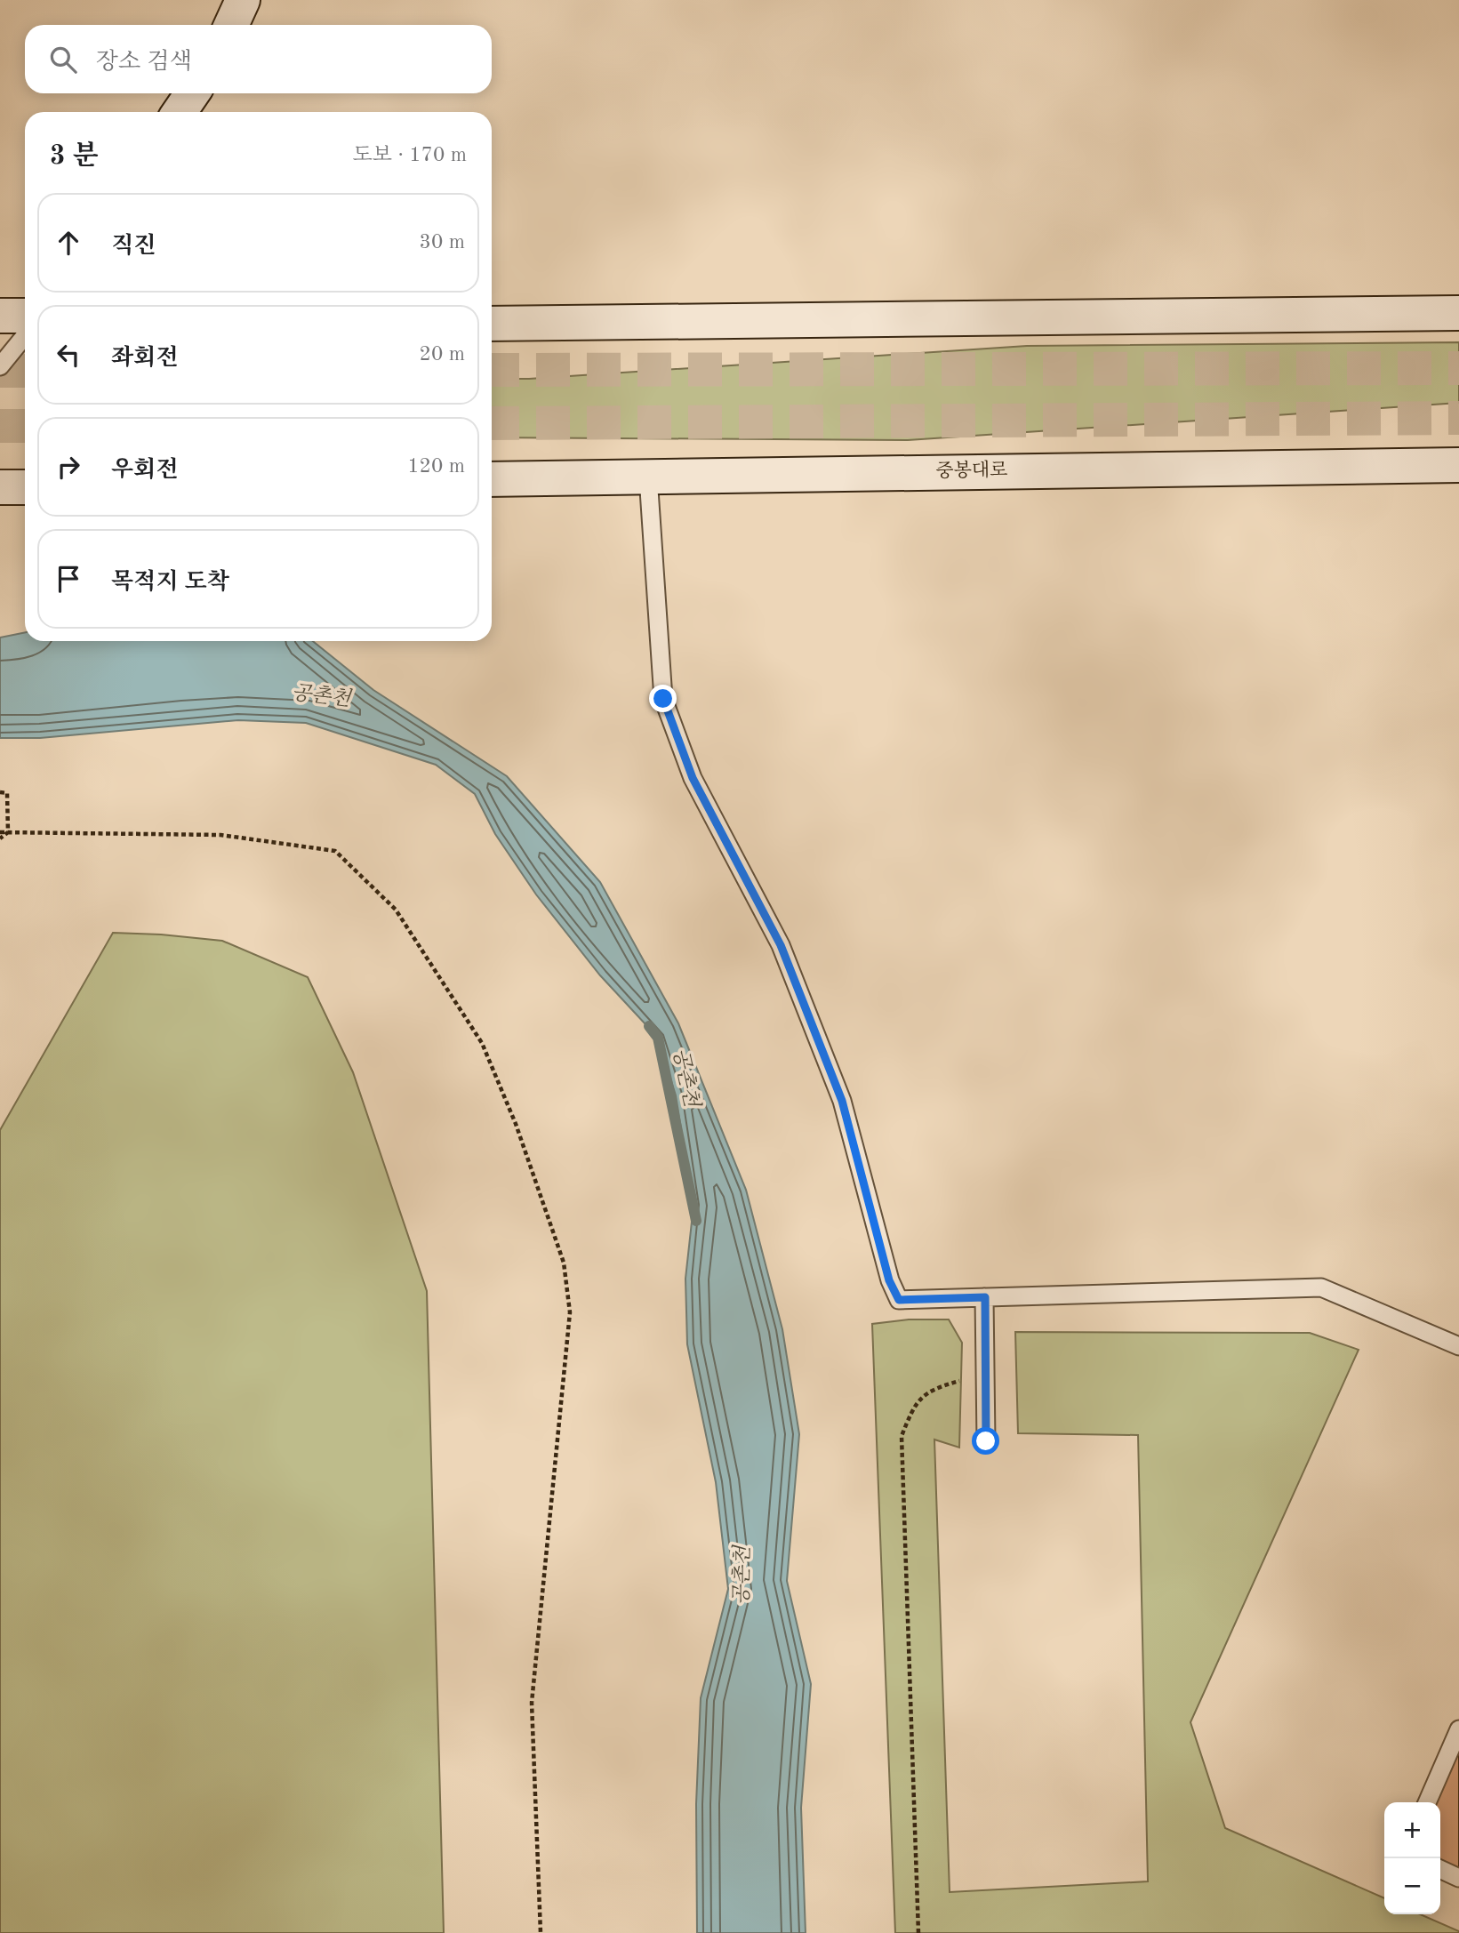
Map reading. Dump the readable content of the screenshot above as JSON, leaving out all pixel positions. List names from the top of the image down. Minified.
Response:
{"streets":{"main road":["중봉대로"]},"water":["공촌천"],"page":{"search":"장소 검색","heading":["3 분","도보 · 170 m"],"list":[["직진","30 m"],["좌회전","20 m"],["우회전","120 m"],"목적지 도착"],"map_buttons":["+","−"]}}
